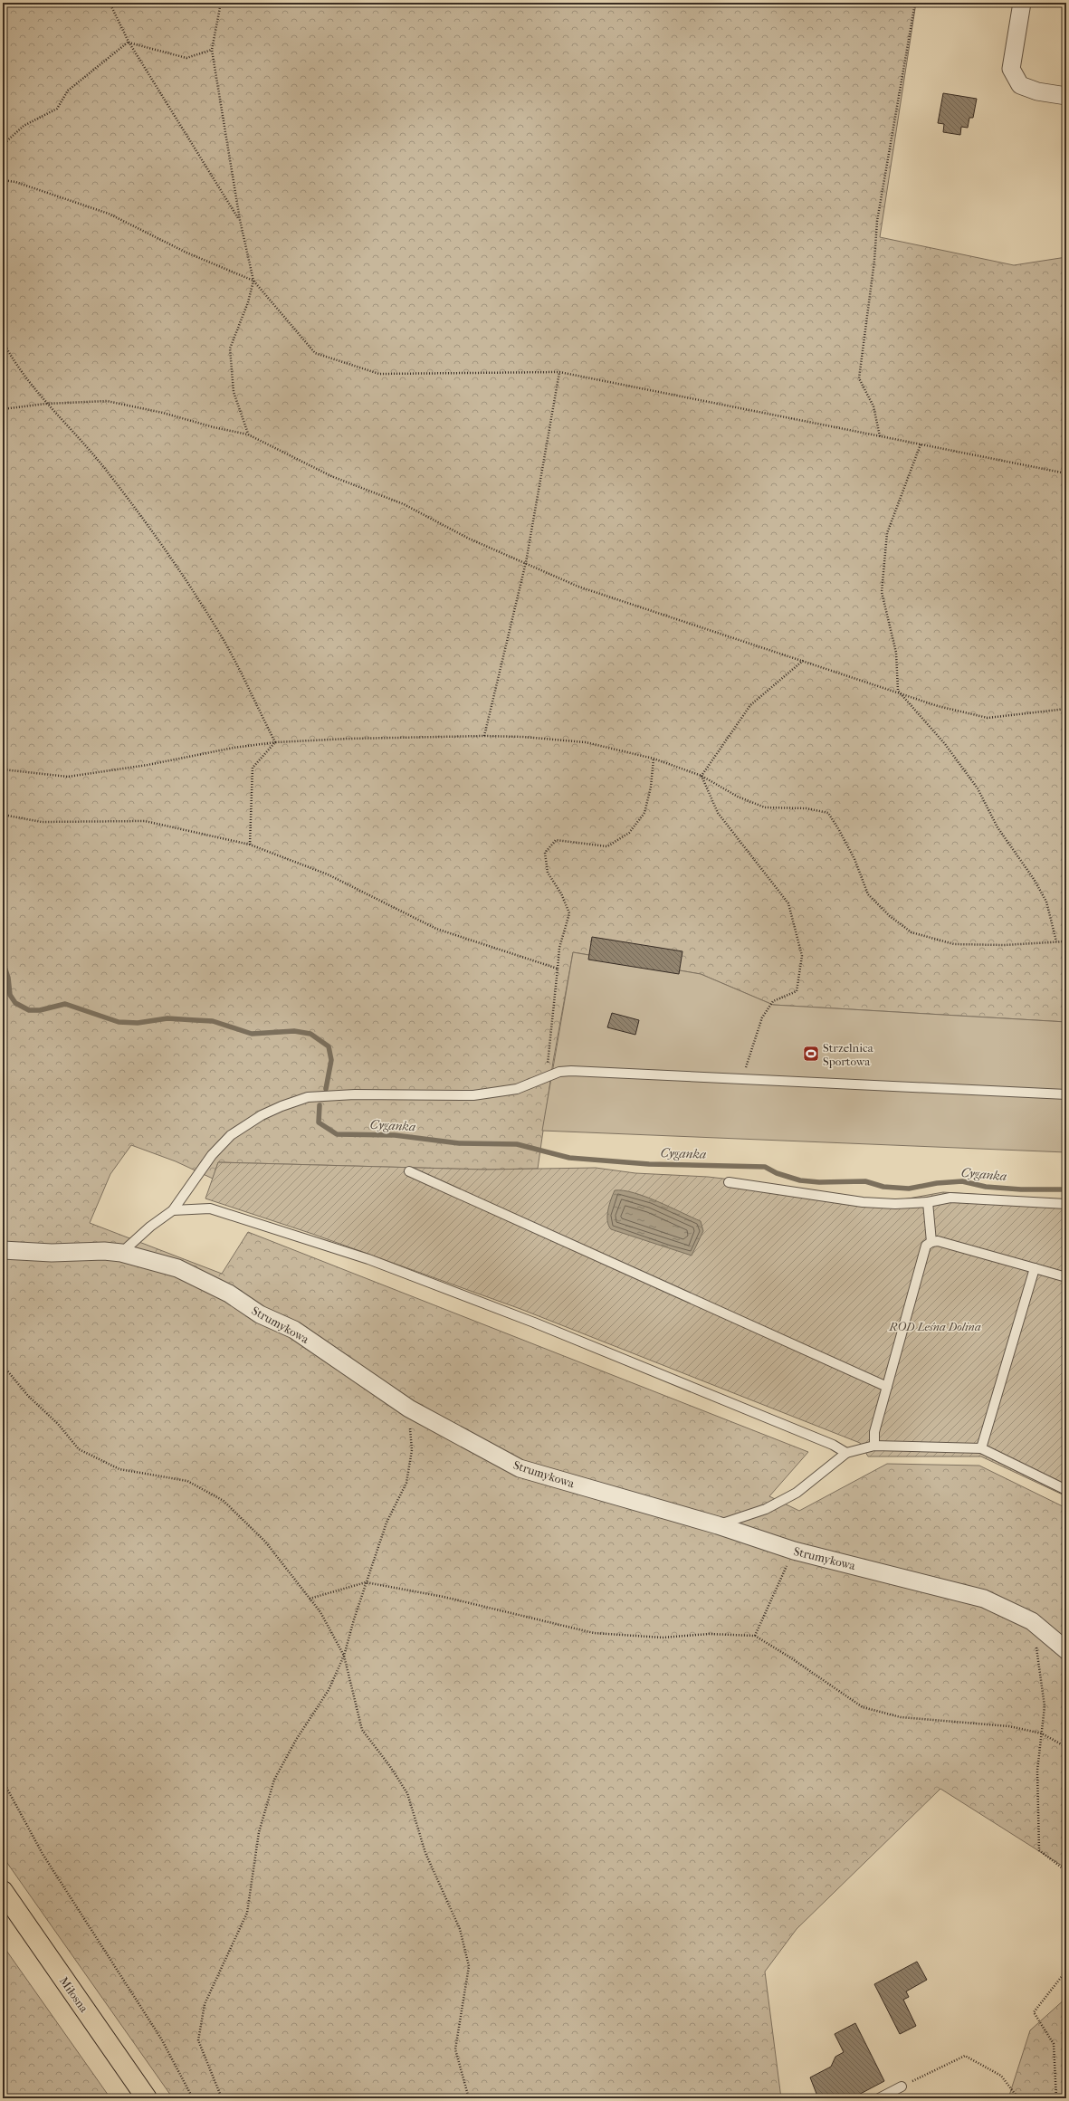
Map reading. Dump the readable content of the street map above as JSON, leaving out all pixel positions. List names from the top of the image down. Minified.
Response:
{"streets":{"main road":["Miłosna"],"street":["Strumykowa"]},"water":["Cyganka"],"parks":["ROD Leśna Dolina"],"places":{"sports":["Strzelnica Sportowa"]}}
